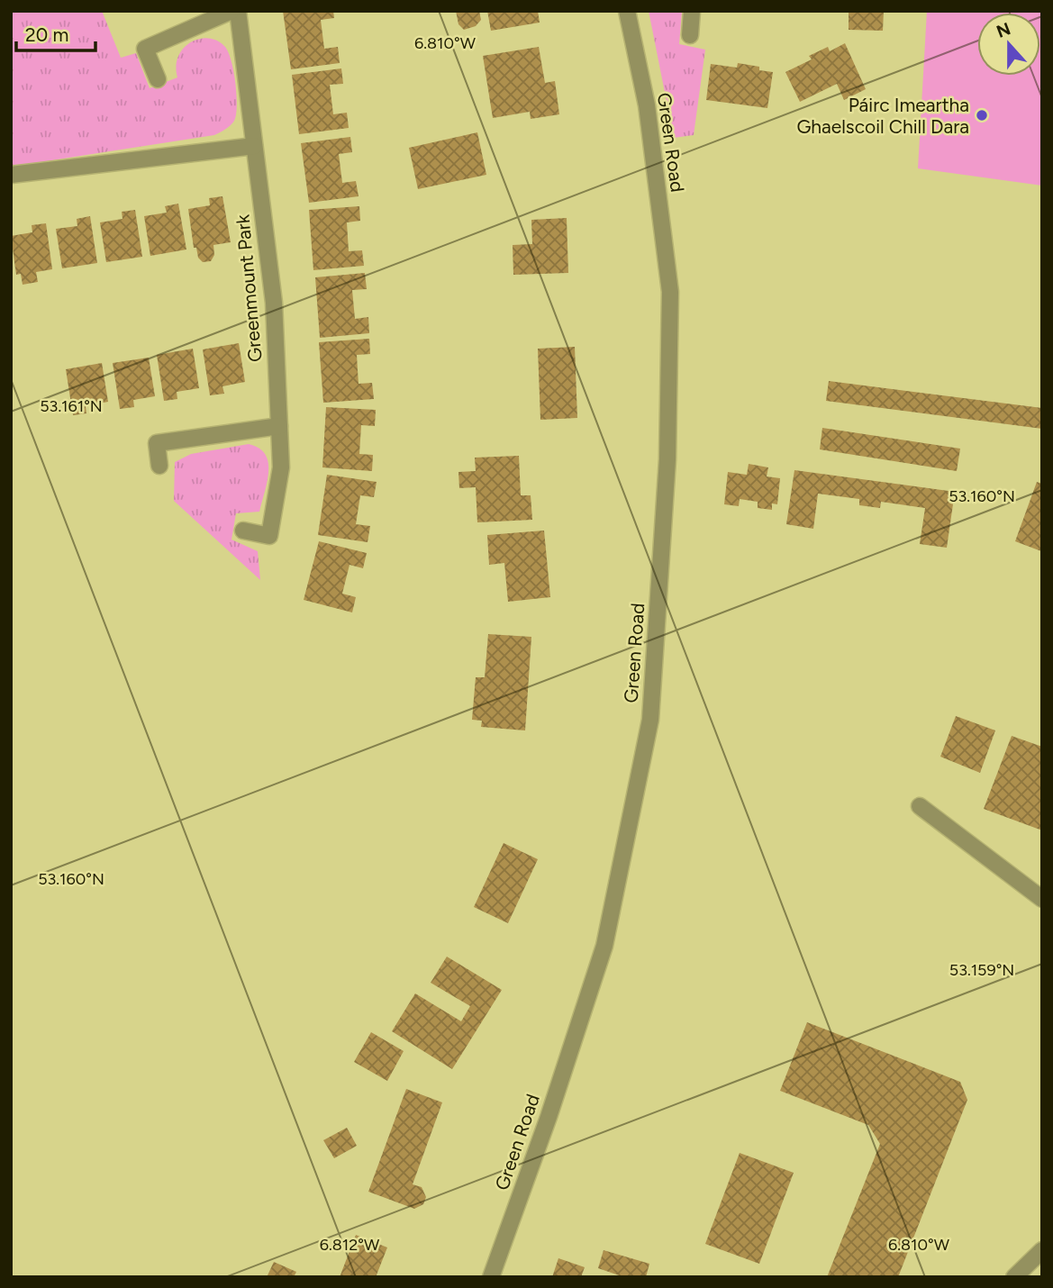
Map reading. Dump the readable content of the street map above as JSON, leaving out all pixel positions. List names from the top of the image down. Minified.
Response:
{"streets":{"street":["Green Road","Greenmount Park"]},"places":["Páirc Imeartha Ghaelscoil Chill Dara"],"scale_bar":"20 m","north":"top","coordinates":["6.810°W","53.161°N","53.160°N","53.159°N","6.812°W"]}
